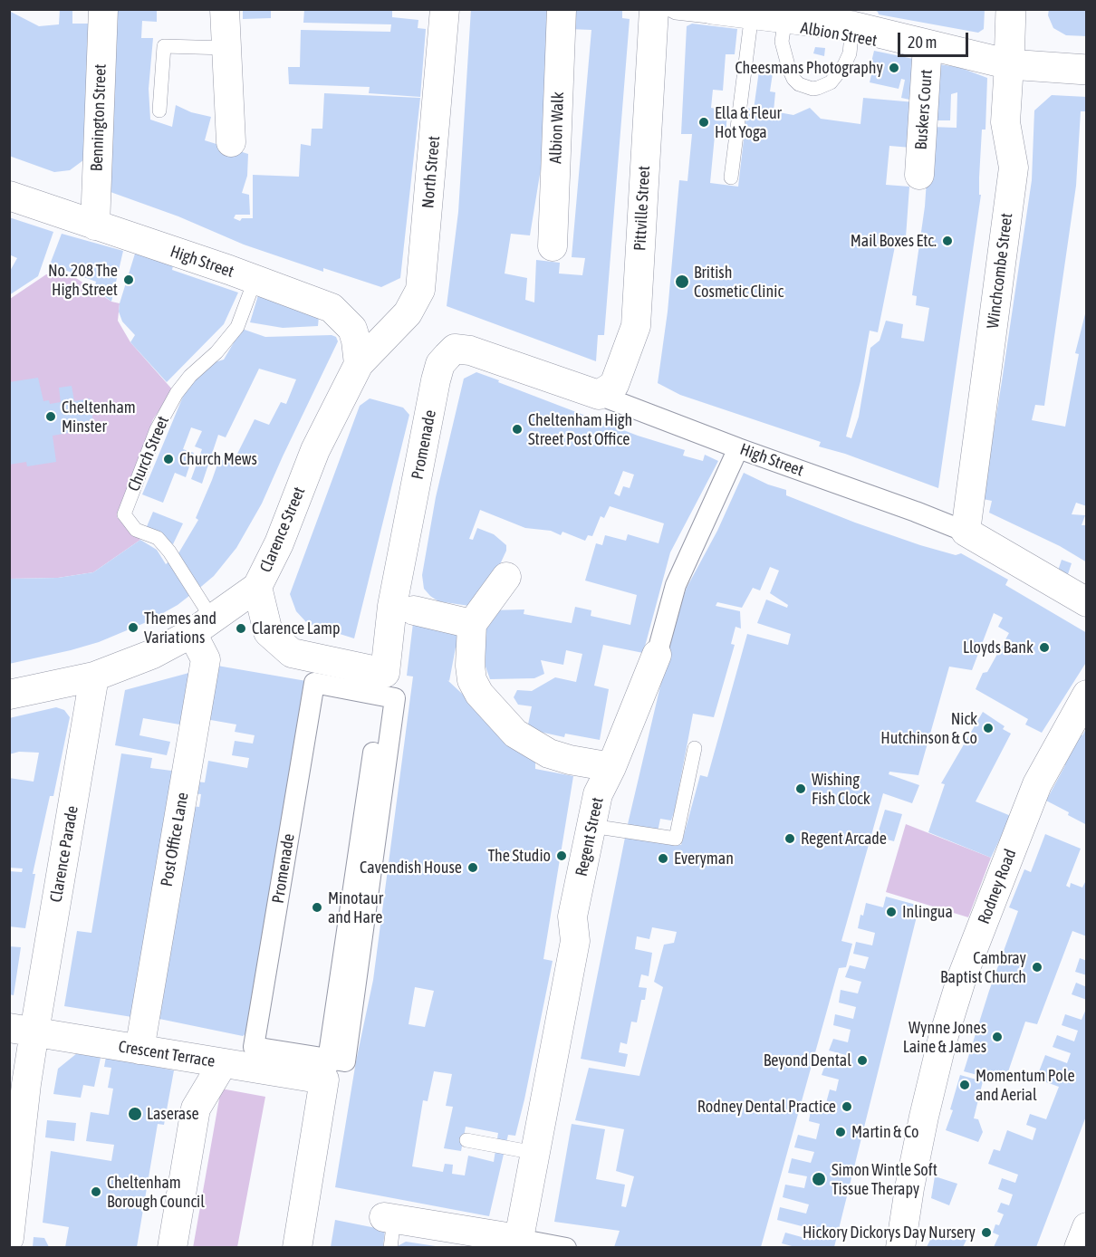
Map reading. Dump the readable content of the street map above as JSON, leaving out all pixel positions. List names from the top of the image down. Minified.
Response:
{"streets":{"main road":["Albion Street","Winchcombe Street"],"street":["Buskers Court","Bennington Street","Albion Walk","North Street","Pittville Street","High Street","Promenade","Clarence Street","Regent Street","Post Office Lane","Clarence Parade","Rodney Road","Crescent Terrace"],"lane":["Church Street"]},"crossings":[["Albion Street","Buskers Court"],["Albion Street","Winchcombe Street"],["Bennington Street","High Street"],["North Street","Clarence Street"],["Pittville Street","High Street"],["High Street","Winchcombe Street"],["High Street","Promenade"],["High Street","Church Street"],["High Street","Clarence Street"],["High Street","Regent Street"],["Promenade","Crescent Terrace"],["Church Street","Clarence Street"],["Church Street","Post Office Lane"],["Clarence Street","Post Office Lane"],["Clarence Street","Clarence Parade"],["Post Office Lane","Crescent Terrace"],["Clarence Parade","Crescent Terrace"]],"places":["Cheesmans Photography","Ella & Fleur Hot Yoga","Mail Boxes Etc.","No. 208 The High Street","British Cosmetic Clinic","Cheltenham Minster","Cheltenham High Street Post Office","Church Mews","Themes and Variations","Clarence Lamp","Lloyds Bank","Nick Hutchinson & Co","Wishing Fish Clock","Regent Arcade","The Studio","Everyman","Cavendish House","Minotaur and Hare","Inlingua","Cambray Baptist Church","Wynne Jones Laine & James","Beyond Dental","Momentum Pole and Aerial","Rodney Dental Practice","Laserase","Martin & Co","Simon Wintle Soft Tissue Therapy","Cheltenham Borough Council","Hickory Dickorys Day Nursery"],"scale_bar":"20 m"}
